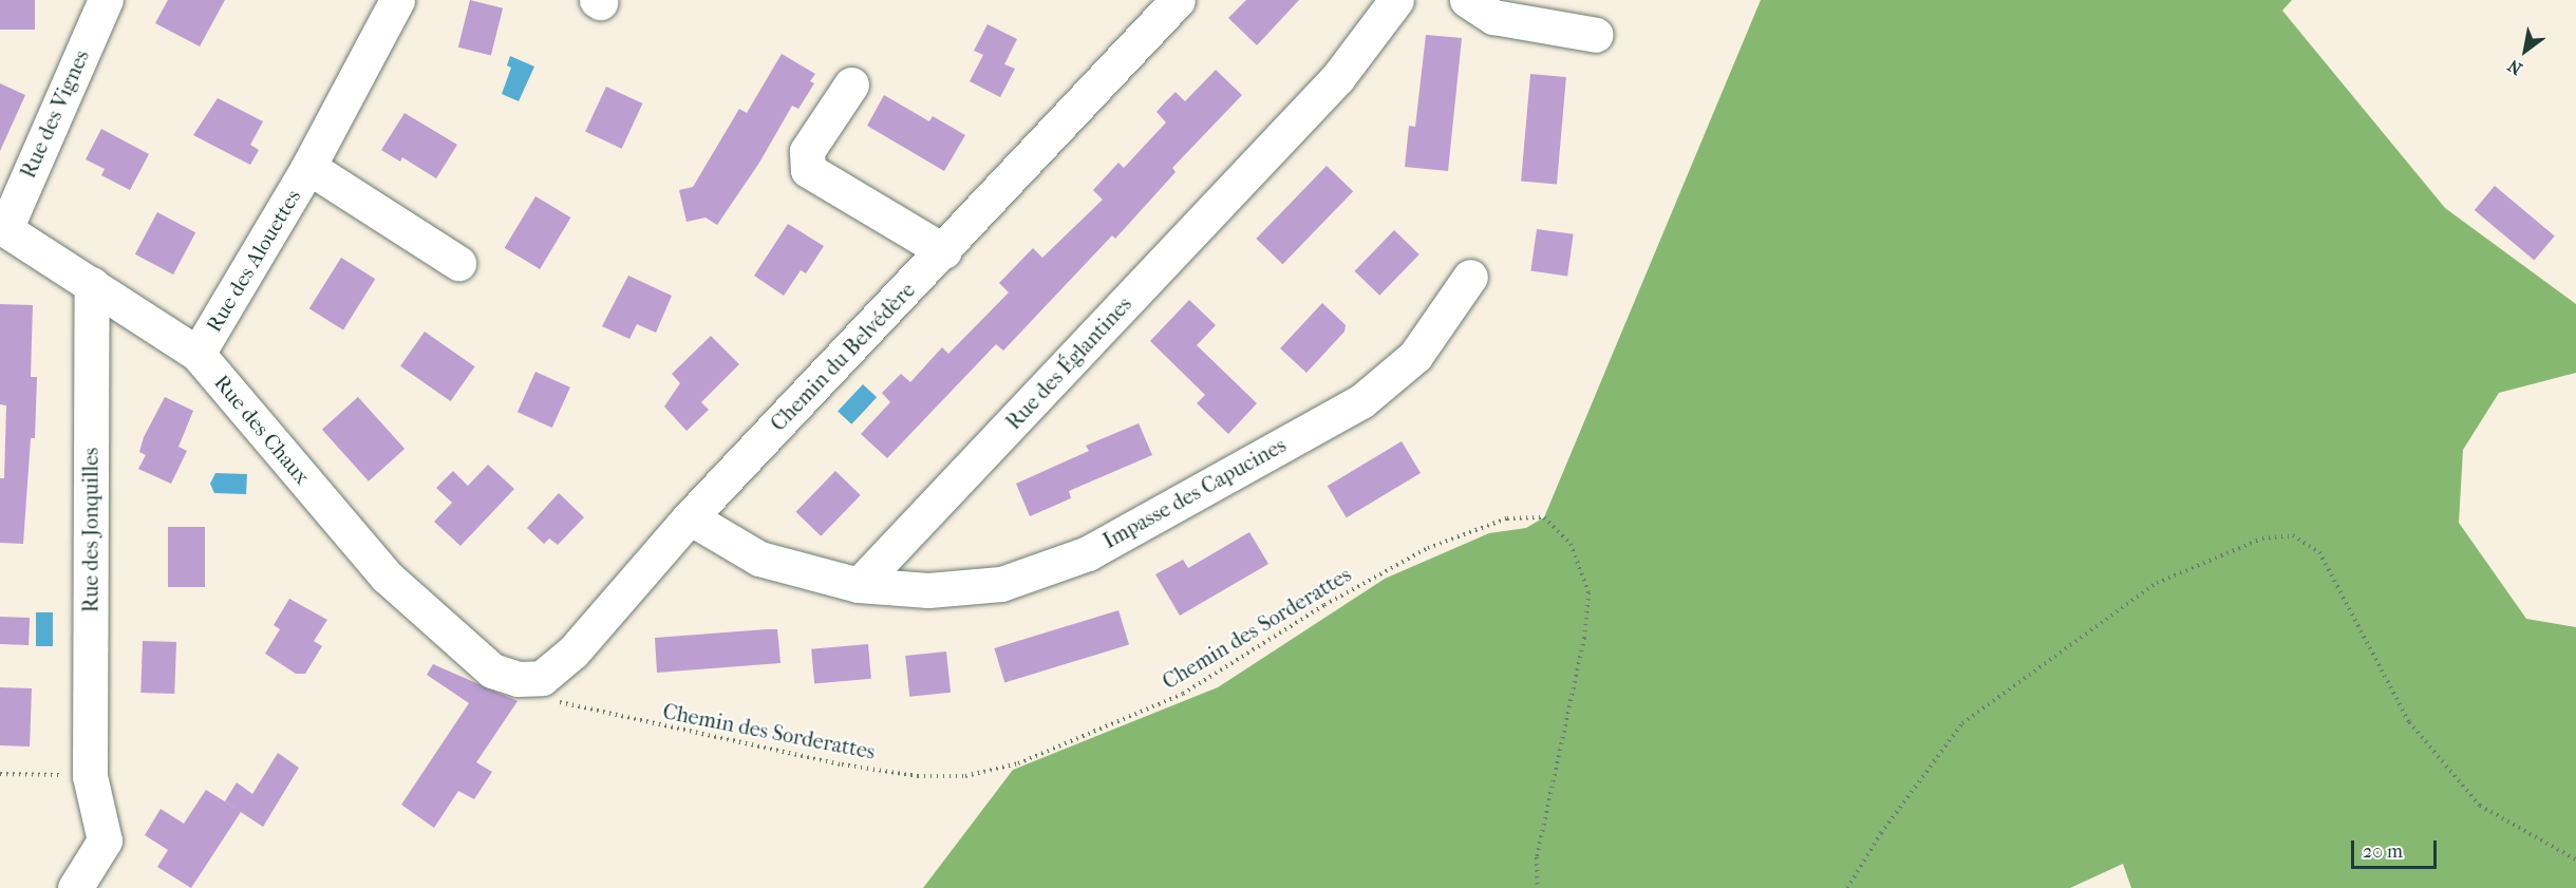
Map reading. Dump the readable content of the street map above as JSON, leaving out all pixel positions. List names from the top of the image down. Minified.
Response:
{"streets":{"street":["Rue des Vignes","Rue des Alouettes","Chemin du Belvédère","Rue des Églantines","Rue des Chaux","Impasse des Capucines","Rue des Jonquilles"],"path":["Chemin des Sorderattes"]},"crossings":[["Rue des Vignes","Rue des Chaux"],["Rue des Alouettes","Rue des Chaux"],["Chemin du Belvédère","Rue des Chaux"],["Chemin du Belvédère","Chemin des Sorderattes"],["Rue des Églantines","Impasse des Capucines"],["Rue des Chaux","Rue des Jonquilles"],["Rue des Chaux","Chemin des Sorderattes"]],"scale_bar":"20 m","north":"bottom left"}
